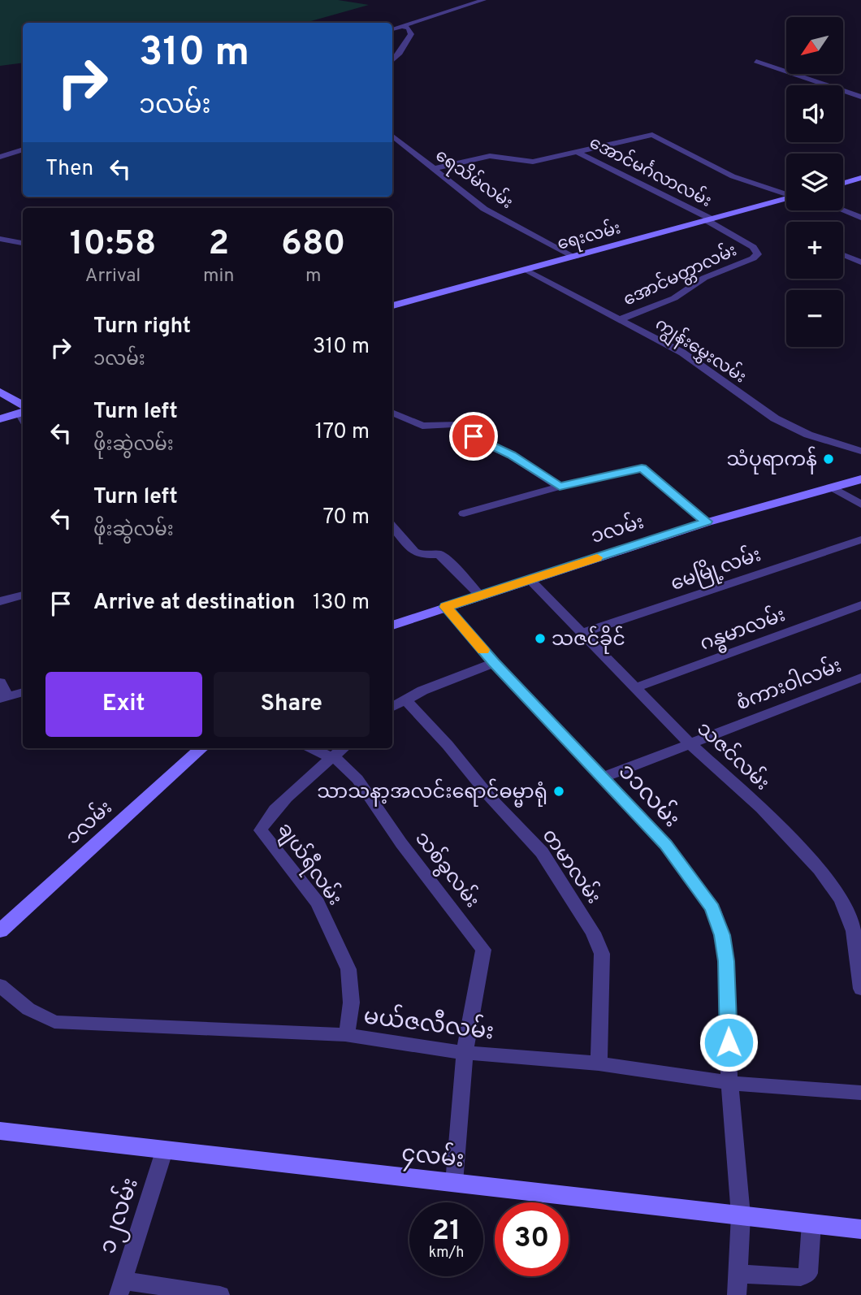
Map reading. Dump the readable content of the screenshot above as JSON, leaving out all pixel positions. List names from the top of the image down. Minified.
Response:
{"streets":{"street":["အောင်မင်္ဂလာလမ်း","ရေသိမ်လမ်း","ရေးလမ်း","အောင်မတ္တာလမ်း","ကျွန်းမွှေးလမ်း","၁လမ်း","မေမြို့လမ်း","ဂန္ဓမာလမ်း","စံကားဝါလမ်း","သဇင်လမ်း","၁၁လမ်း","ချယ်ရီလမ်း","တမာလမ်း","သစ်ခွလမ်း","မယ်ဇလီလမ်း","၄လမ်း","၁၂လမ်း"]},"crossings":[["အောင်မင်္ဂလာလမ်း","ရေးလမ်း"],["အောင်မင်္ဂလာလမ်း","အောင်မတ္တာလမ်း"],["ရေသိမ်လမ်း","ရေးလမ်း"],["ရေးလမ်း","အောင်မတ္တာလမ်း"],["ရေးလမ်း","ကျွန်းမွှေးလမ်း"],["အောင်မတ္တာလမ်း","ကျွန်းမွှေးလမ်း"],["၁လမ်း","သဇင်လမ်း"],["၁လမ်း","၁၁လမ်း"],["မေမြို့လမ်း","သဇင်လမ်း"],["ဂန္ဓမာလမ်း","သဇင်လမ်း"],["စံကားဝါလမ်း","သဇင်လမ်း"],["စံကားဝါလမ်း","၁၁လမ်း"],["၁၁လမ်း","မယ်ဇလီလမ်း"],["၁၁လမ်း","၄လမ်း"],["ချယ်ရီလမ်း","သစ်ခွလမ်း"],["ချယ်ရီလမ်း","မယ်ဇလီလမ်း"],["တမာလမ်း","မယ်ဇလီလမ်း"],["သစ်ခွလမ်း","မယ်ဇလီလမ်း"],["သစ်ခွလမ်း","၄လမ်း"],["၄လမ်း","၁၂လမ်း"]],"places":["သံပုရာကန်","သဇင်ခိုင်","သာသနာ့အလင်းရောင်ဓမ္မာရုံ"],"north":"bottom left","page":{"map_buttons":["+","−"],"turn":["310 m","၁လမ်း"],"then":"Then","eta":["10:58","Arrival","2","min","680","m"],"list":[{"name":"Turn right","note":"၁လမ်း","value":"310 m"},{"name":"Turn left","note":"ဖိုးဆွဲလမ်း","value":"170 m"},{"name":"Turn left","note":"ဖိုးဆွဲလမ်း","value":"70 m"},{"name":"Arrive at destination","value":"130 m"}],"buttons":["Exit","Share"],"speed":"21 km/h","limit":"30"}}
